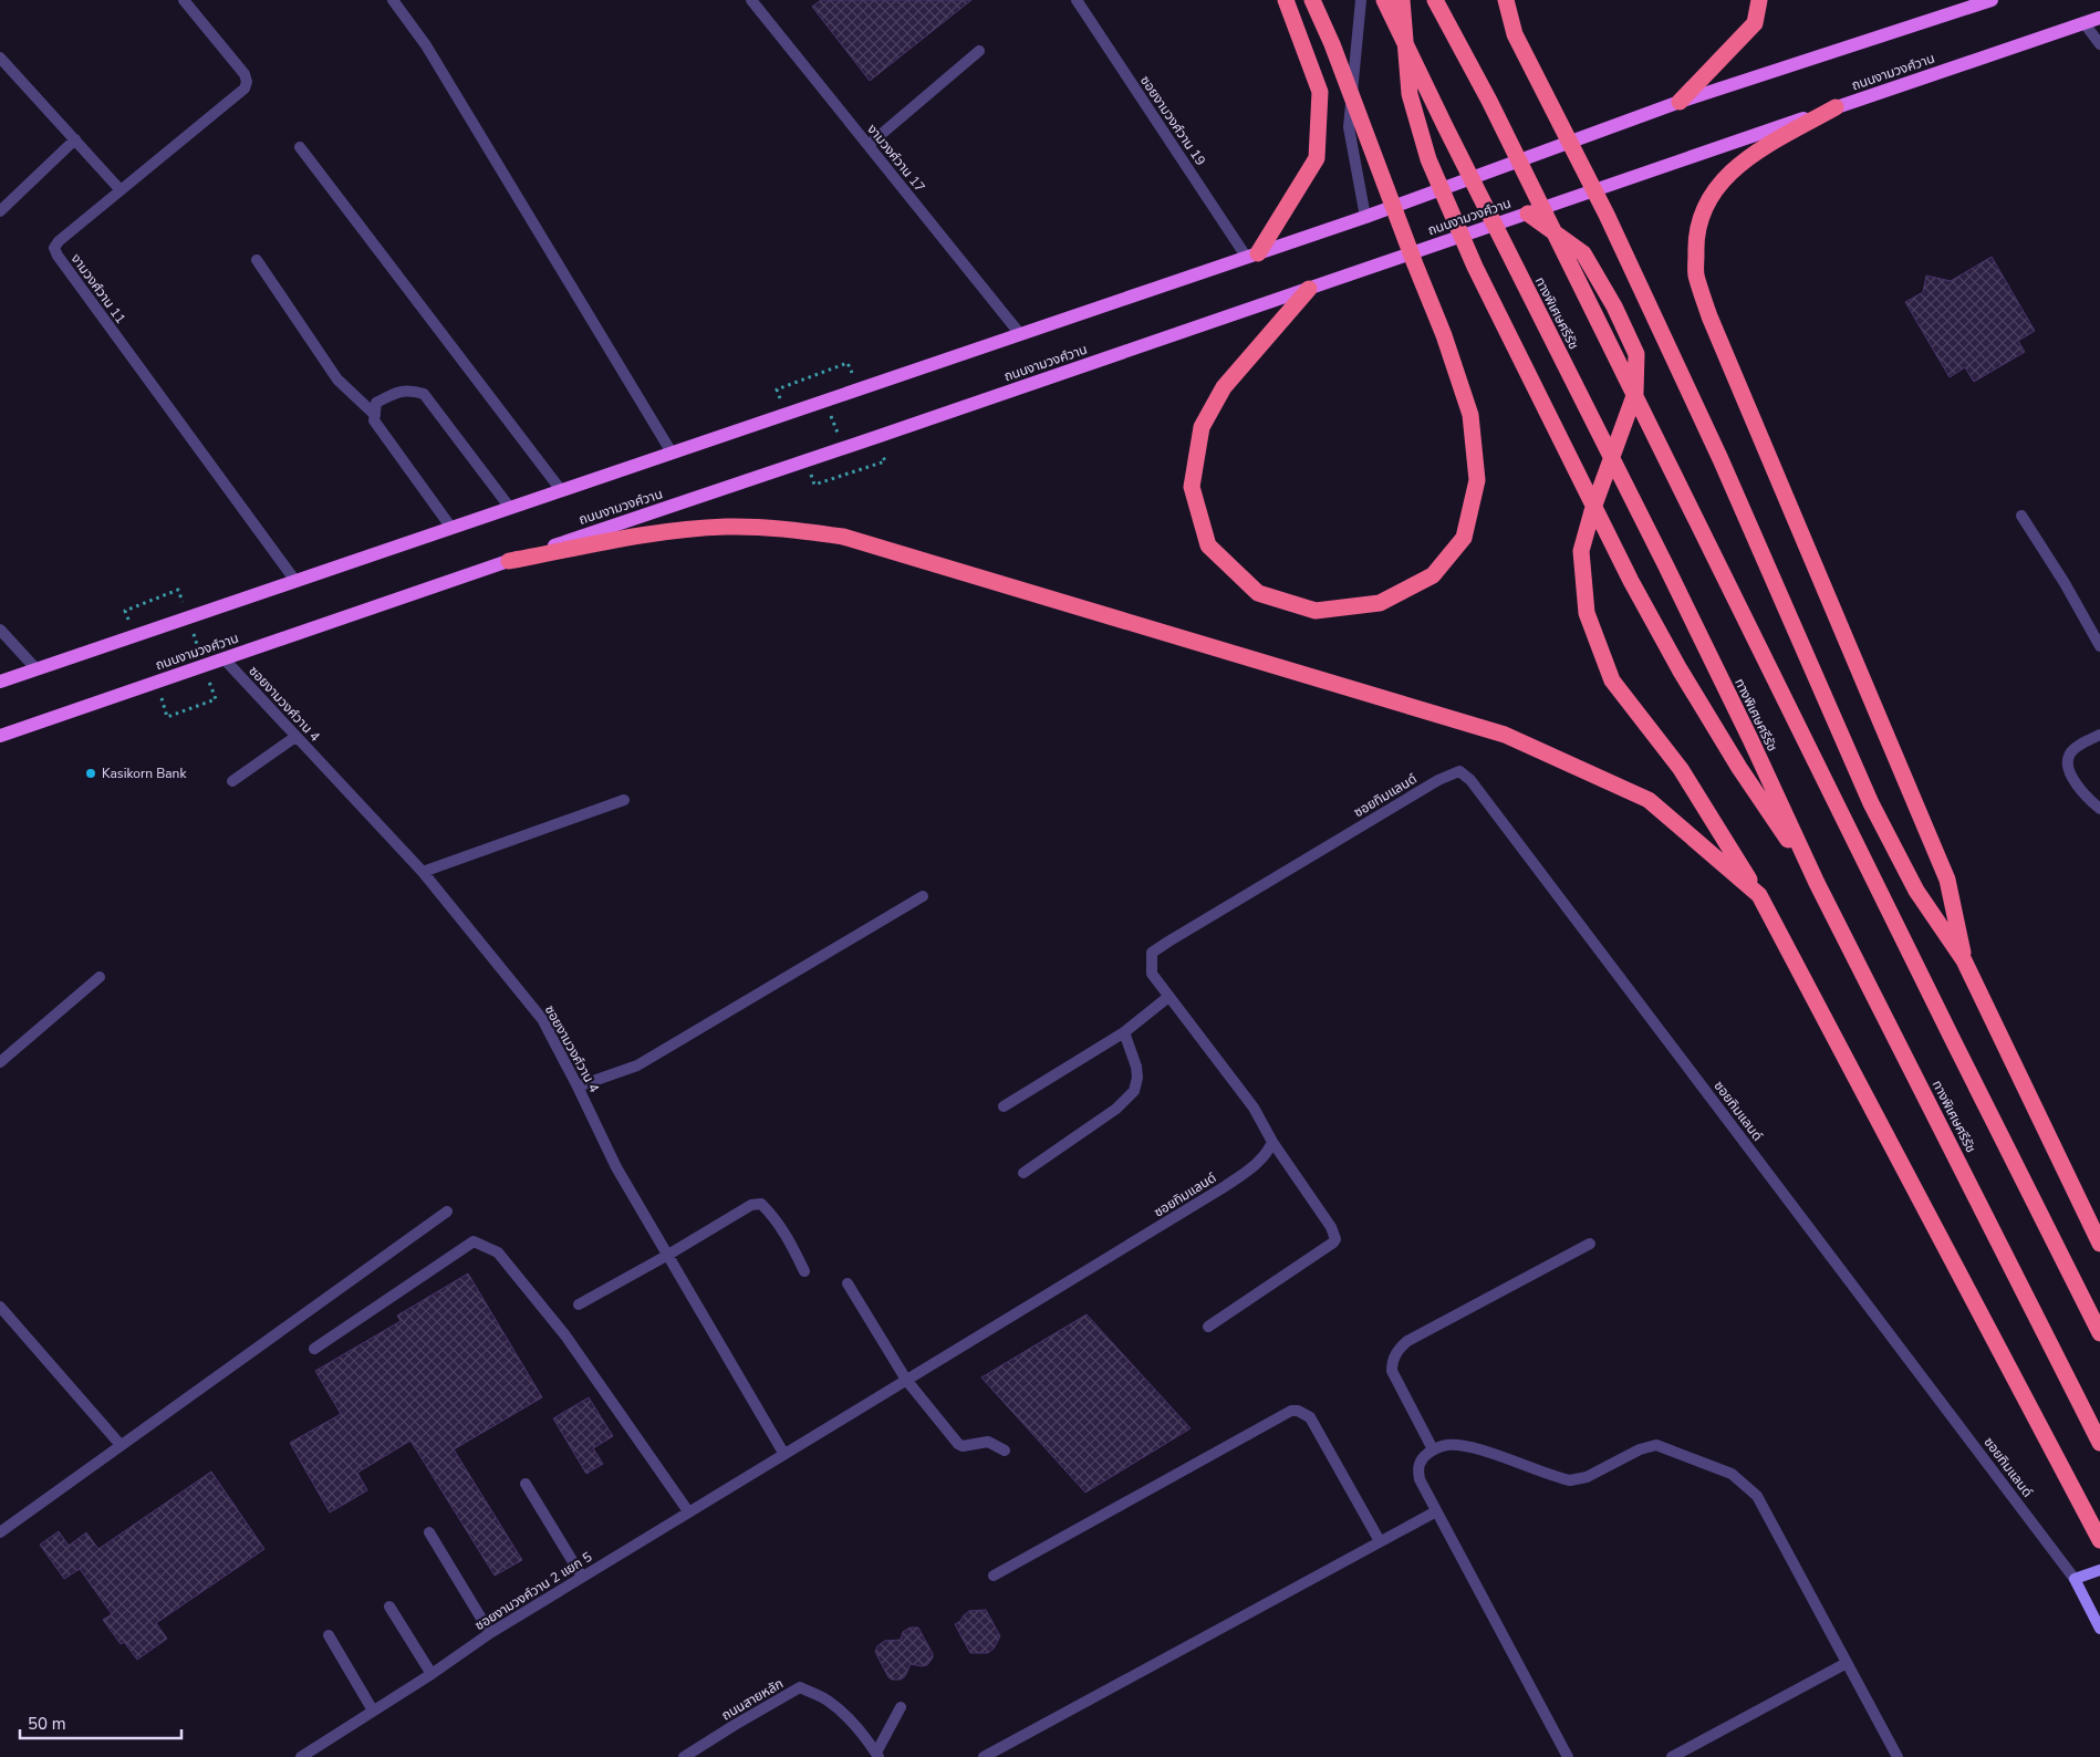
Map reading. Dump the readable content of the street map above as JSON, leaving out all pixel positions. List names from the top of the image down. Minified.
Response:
{"streets":{"highway":["ทางพิเศษศรีรัช"],"main road":["ถนนงามวงศ์วาน"],"street":["ซอยงามวงศ์วาน 19","งามวงศ์วาน 17","งามวงศ์วาน 11","ซอยงามวงศ์วาน 4","ซอยทิมแลนด์","ซอยงามวงศ์วาน 2 แยก 5","ถนนสายหลัก"]},"crossings":[["ถนนงามวงศ์วาน","ซอยงามวงศ์วาน 4"],["ซอยงามวงศ์วาน 4","ซอยทิมแลนด์"],["ซอยงามวงศ์วาน 4","ซอยงามวงศ์วาน 2 แยก 5"],["ซอยทิมแลนด์","ซอยงามวงศ์วาน 2 แยก 5"]],"places":["Kasikorn Bank"],"scale_bar":"50 m"}
